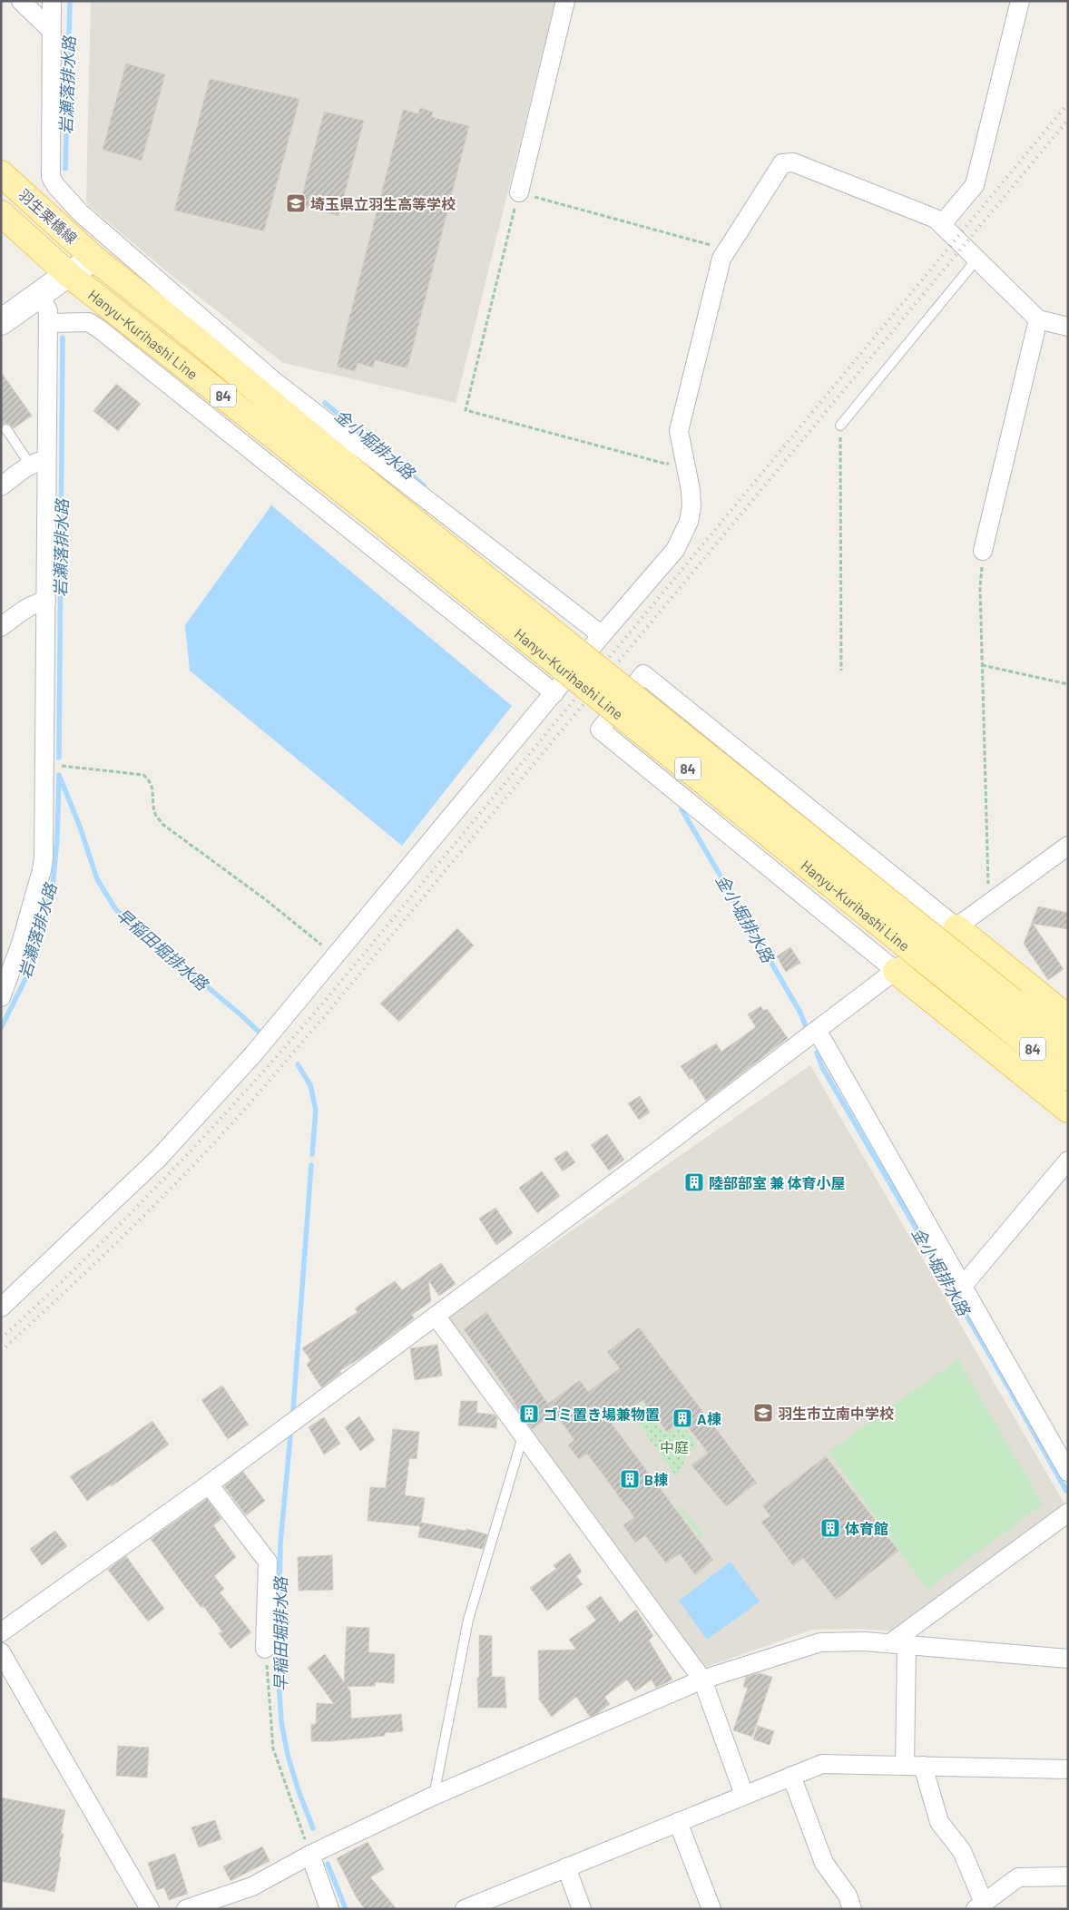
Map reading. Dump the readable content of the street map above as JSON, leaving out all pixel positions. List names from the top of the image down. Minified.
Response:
{"streets":{"main road":["羽生栗橋線","Hanyu-Kurihashi Line","84"]},"crossings":[["羽生栗橋線","Hanyu-Kurihashi Line"]],"water":["岩瀬落排水路","金小堀排水路","早稲田堀排水路"],"parks":["中庭"],"places":{"school or university":["埼玉県立羽生高等学校","羽生市立南中学校"],"building":["陸部部室 兼 体育小屋","ゴミ置き場兼物置","A棟","B棟","体育館"]}}
